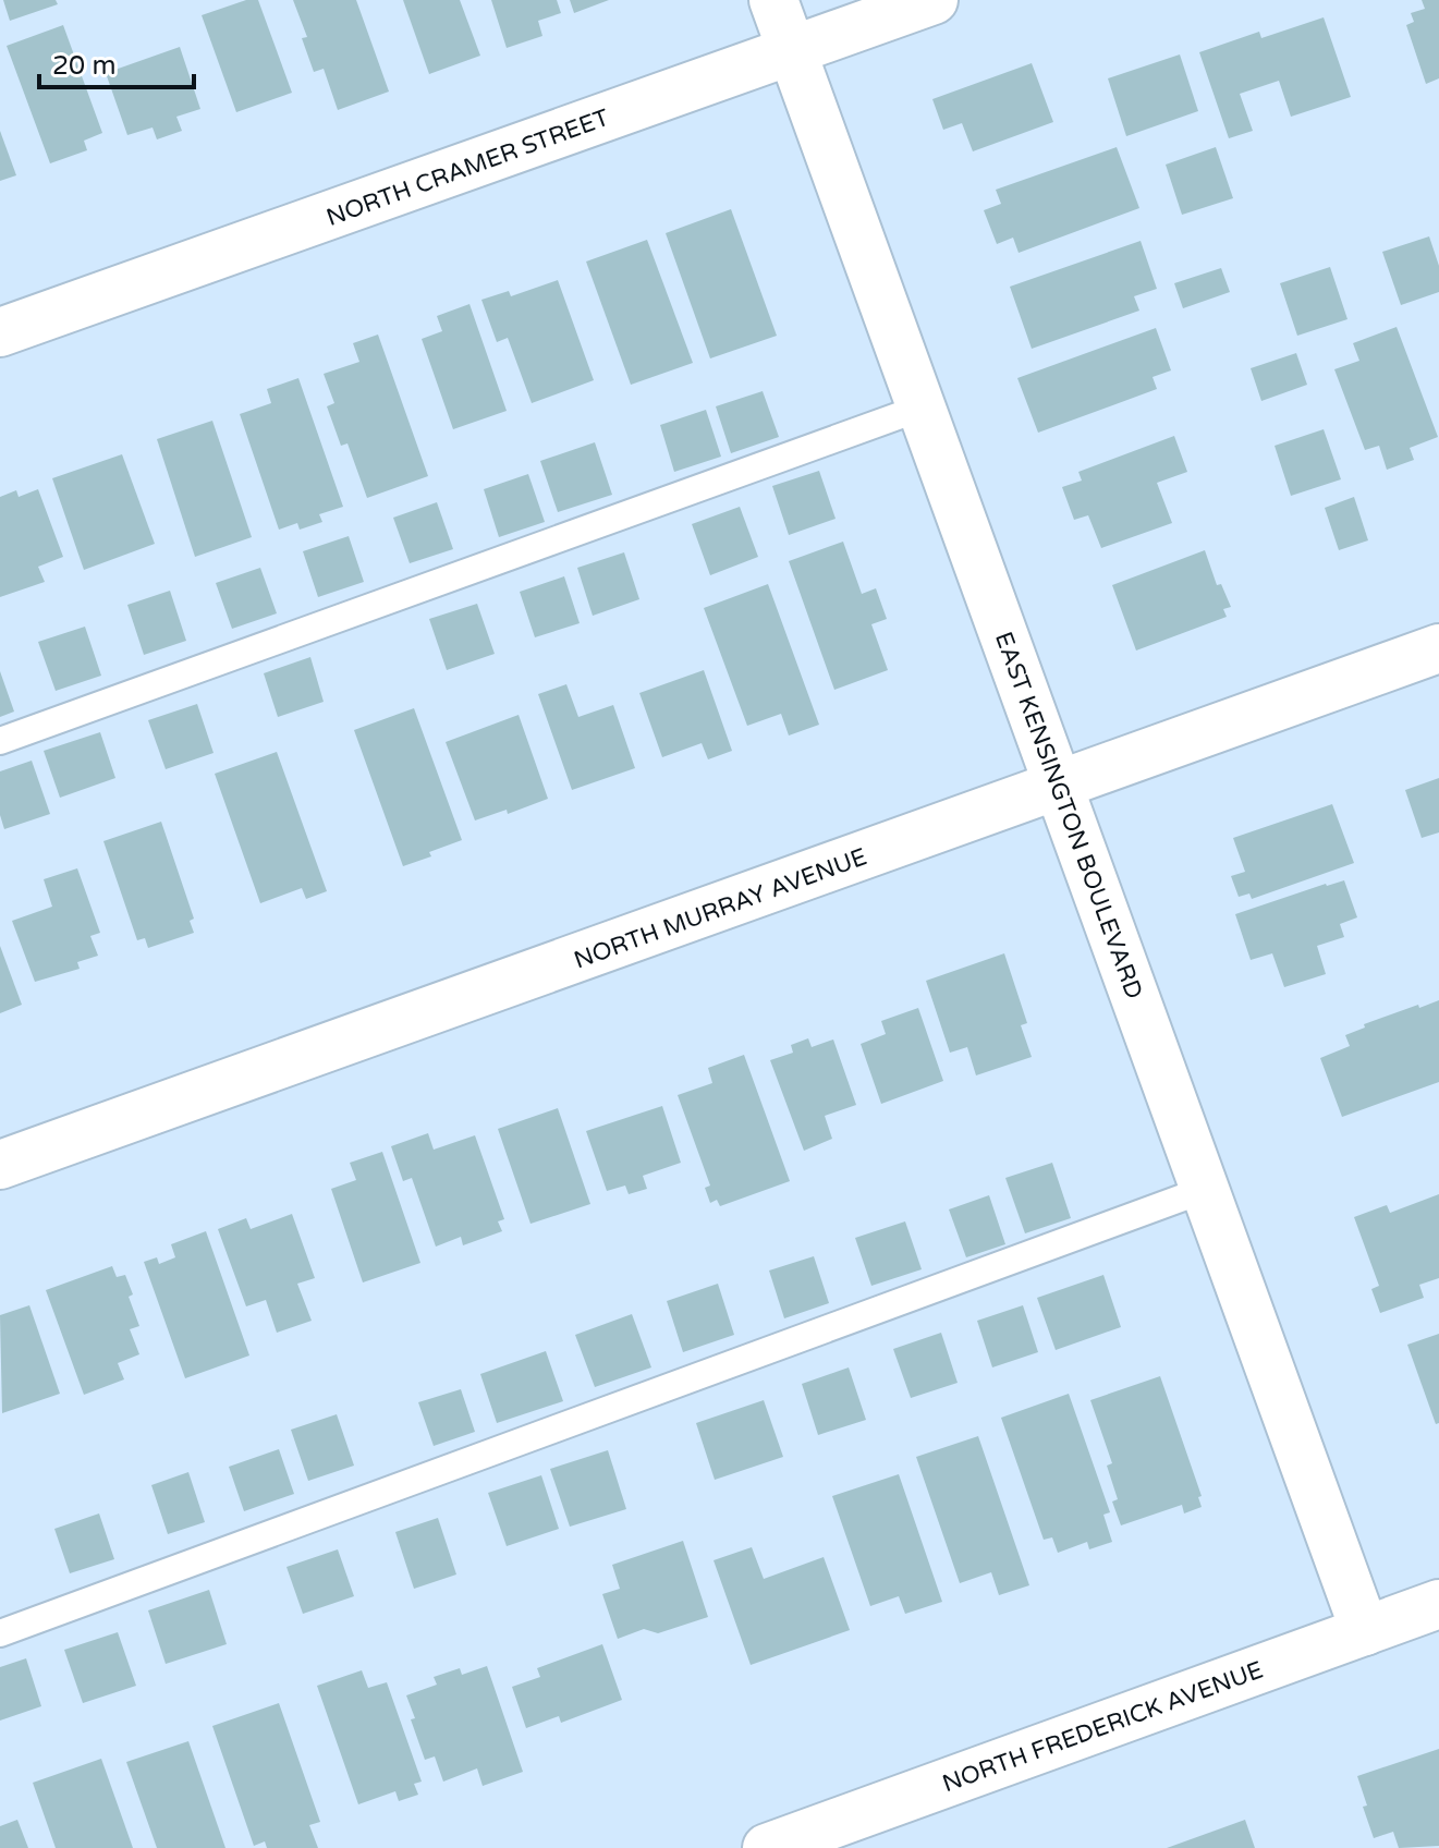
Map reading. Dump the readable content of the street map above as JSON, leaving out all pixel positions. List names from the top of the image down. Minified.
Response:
{"streets":{"street":["NORTH CRAMER STREET","EAST KENSINGTON BOULEVARD","NORTH MURRAY AVENUE","NORTH FREDERICK AVENUE"]},"crossings":[["NORTH CRAMER STREET","EAST KENSINGTON BOULEVARD"],["EAST KENSINGTON BOULEVARD","NORTH MURRAY AVENUE"],["EAST KENSINGTON BOULEVARD","NORTH FREDERICK AVENUE"]],"scale_bar":"20 m"}
